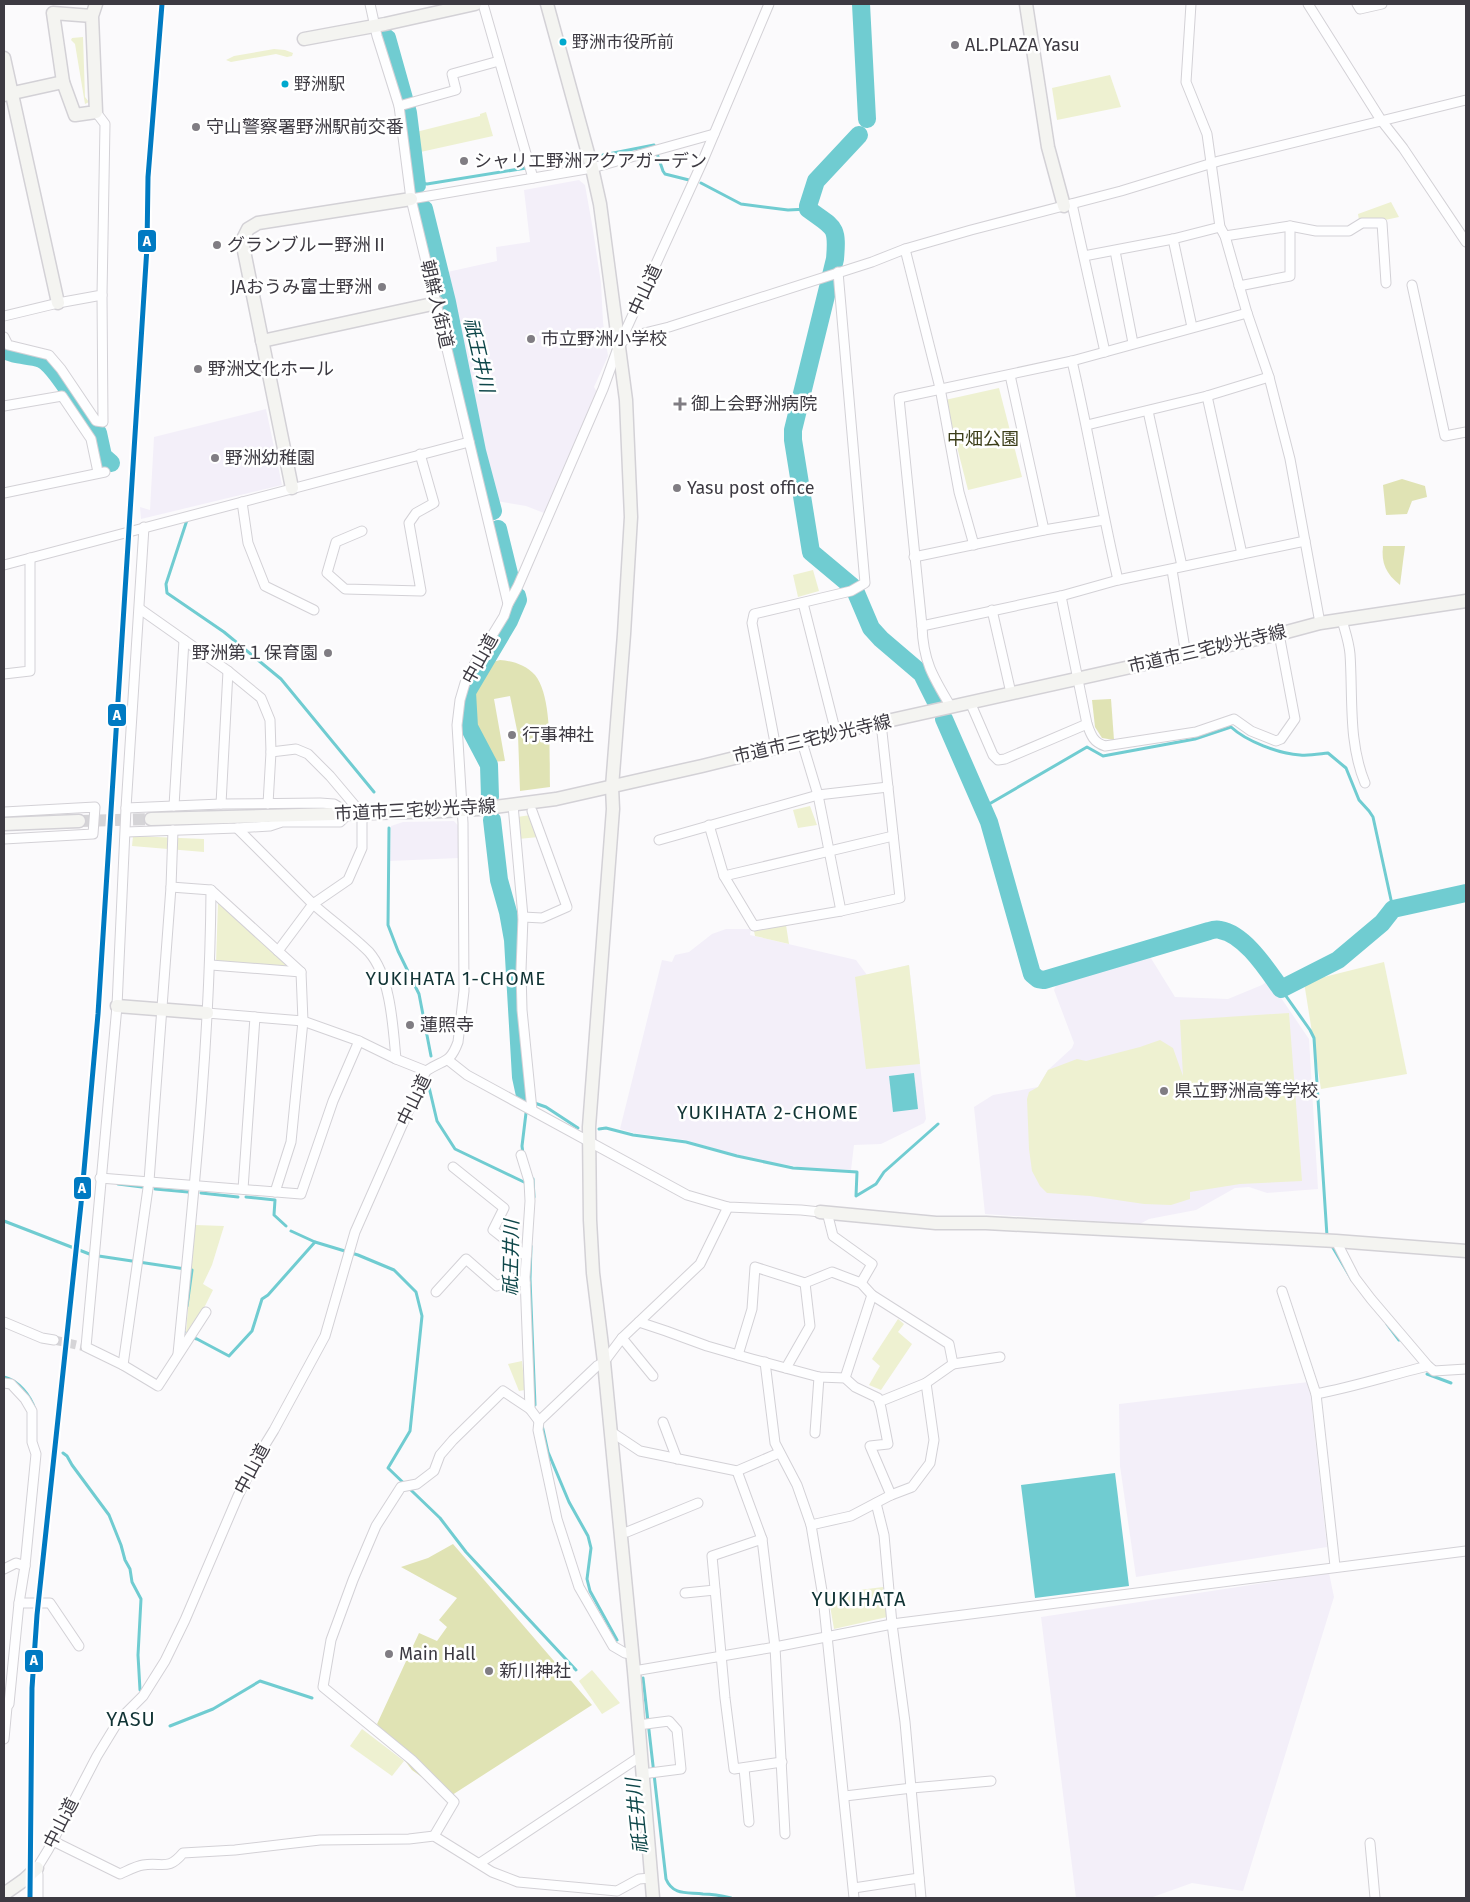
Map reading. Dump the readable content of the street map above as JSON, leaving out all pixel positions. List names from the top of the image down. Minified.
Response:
{"streets":{"street":["中山道","朝鮮人街道","市道市三宅妙光寺線"]},"crossings":[["中山道","朝鮮人街道"],["中山道","市道市三宅妙光寺線"]],"districts":["YUKIHATA 1-CHOME","YUKIHATA 2-CHOME","YUKIHATA","YASU"],"water":["祇王井川"],"parks":["中畑公園"],"places":{"other":["野洲市役所前","AL.PLAZA Yasu","野洲駅","守山警察署野洲駅前交番","シャリエ野洲アクアガーデン","グランブルー野洲Ⅱ","JAおうみ富士野洲","市立野洲小学校","野洲文化ホール","野洲幼稚園","Yasu post office","野洲第１保育園","行事神社","蓮照寺","県立野洲高等学校","Main Hall","新川神社"],"health":["御上会野洲病院"]},"lines":["transit line A"]}
